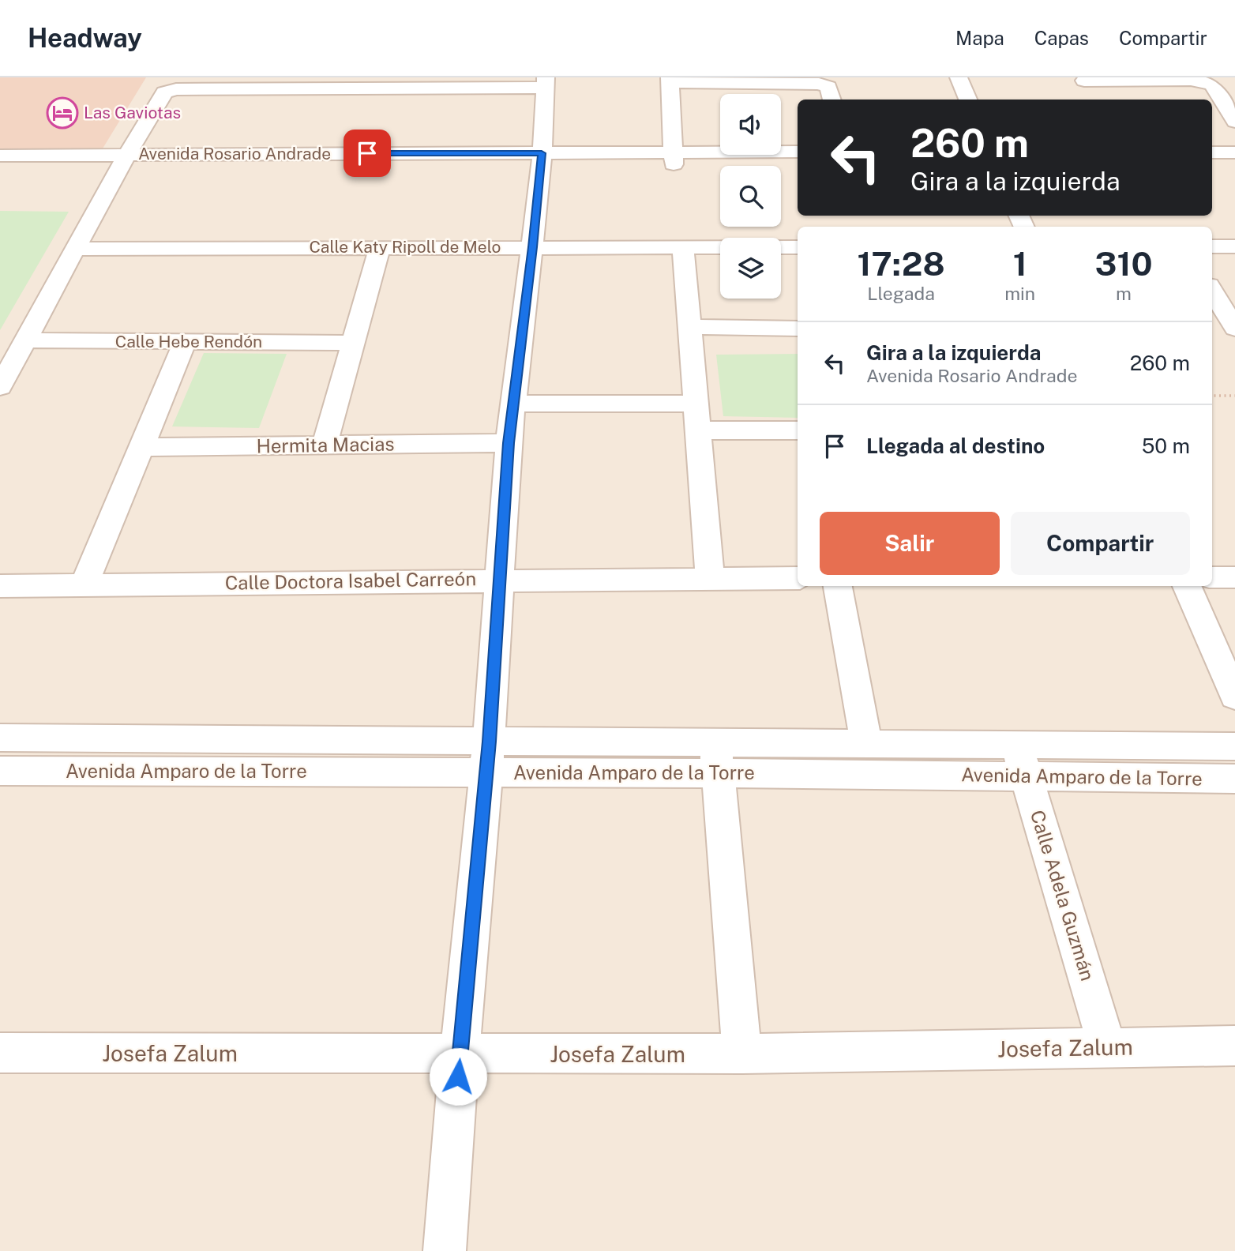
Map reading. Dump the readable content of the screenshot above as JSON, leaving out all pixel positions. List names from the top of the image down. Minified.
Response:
{"streets":{"street":["Avenida Rosario Andrade","Calle Katy Ripoll de Melo","Calle Hebe Rendón","Hermita Macias","Calle Doctora Isabel Carreón","Avenida Amparo de la Torre","Calle Adela Guzmán","Josefa Zalum"]},"crossings":[["Avenida Amparo de la Torre","Calle Adela Guzmán"],["Calle Adela Guzmán","Josefa Zalum"]],"places":{"hotel":["Las Gaviotas"]},"page":{"header":"Headway","nav":["Mapa","Capas","Compartir"],"turn":["260 m","Gira a la izquierda"],"eta":["17:28","Llegada","1","min","310","m"],"list":[{"name":"Gira a la izquierda","note":"Avenida Rosario Andrade","value":"260 m"},{"name":"Llegada al destino","value":"50 m"}],"buttons":["Salir","Compartir"]}}
